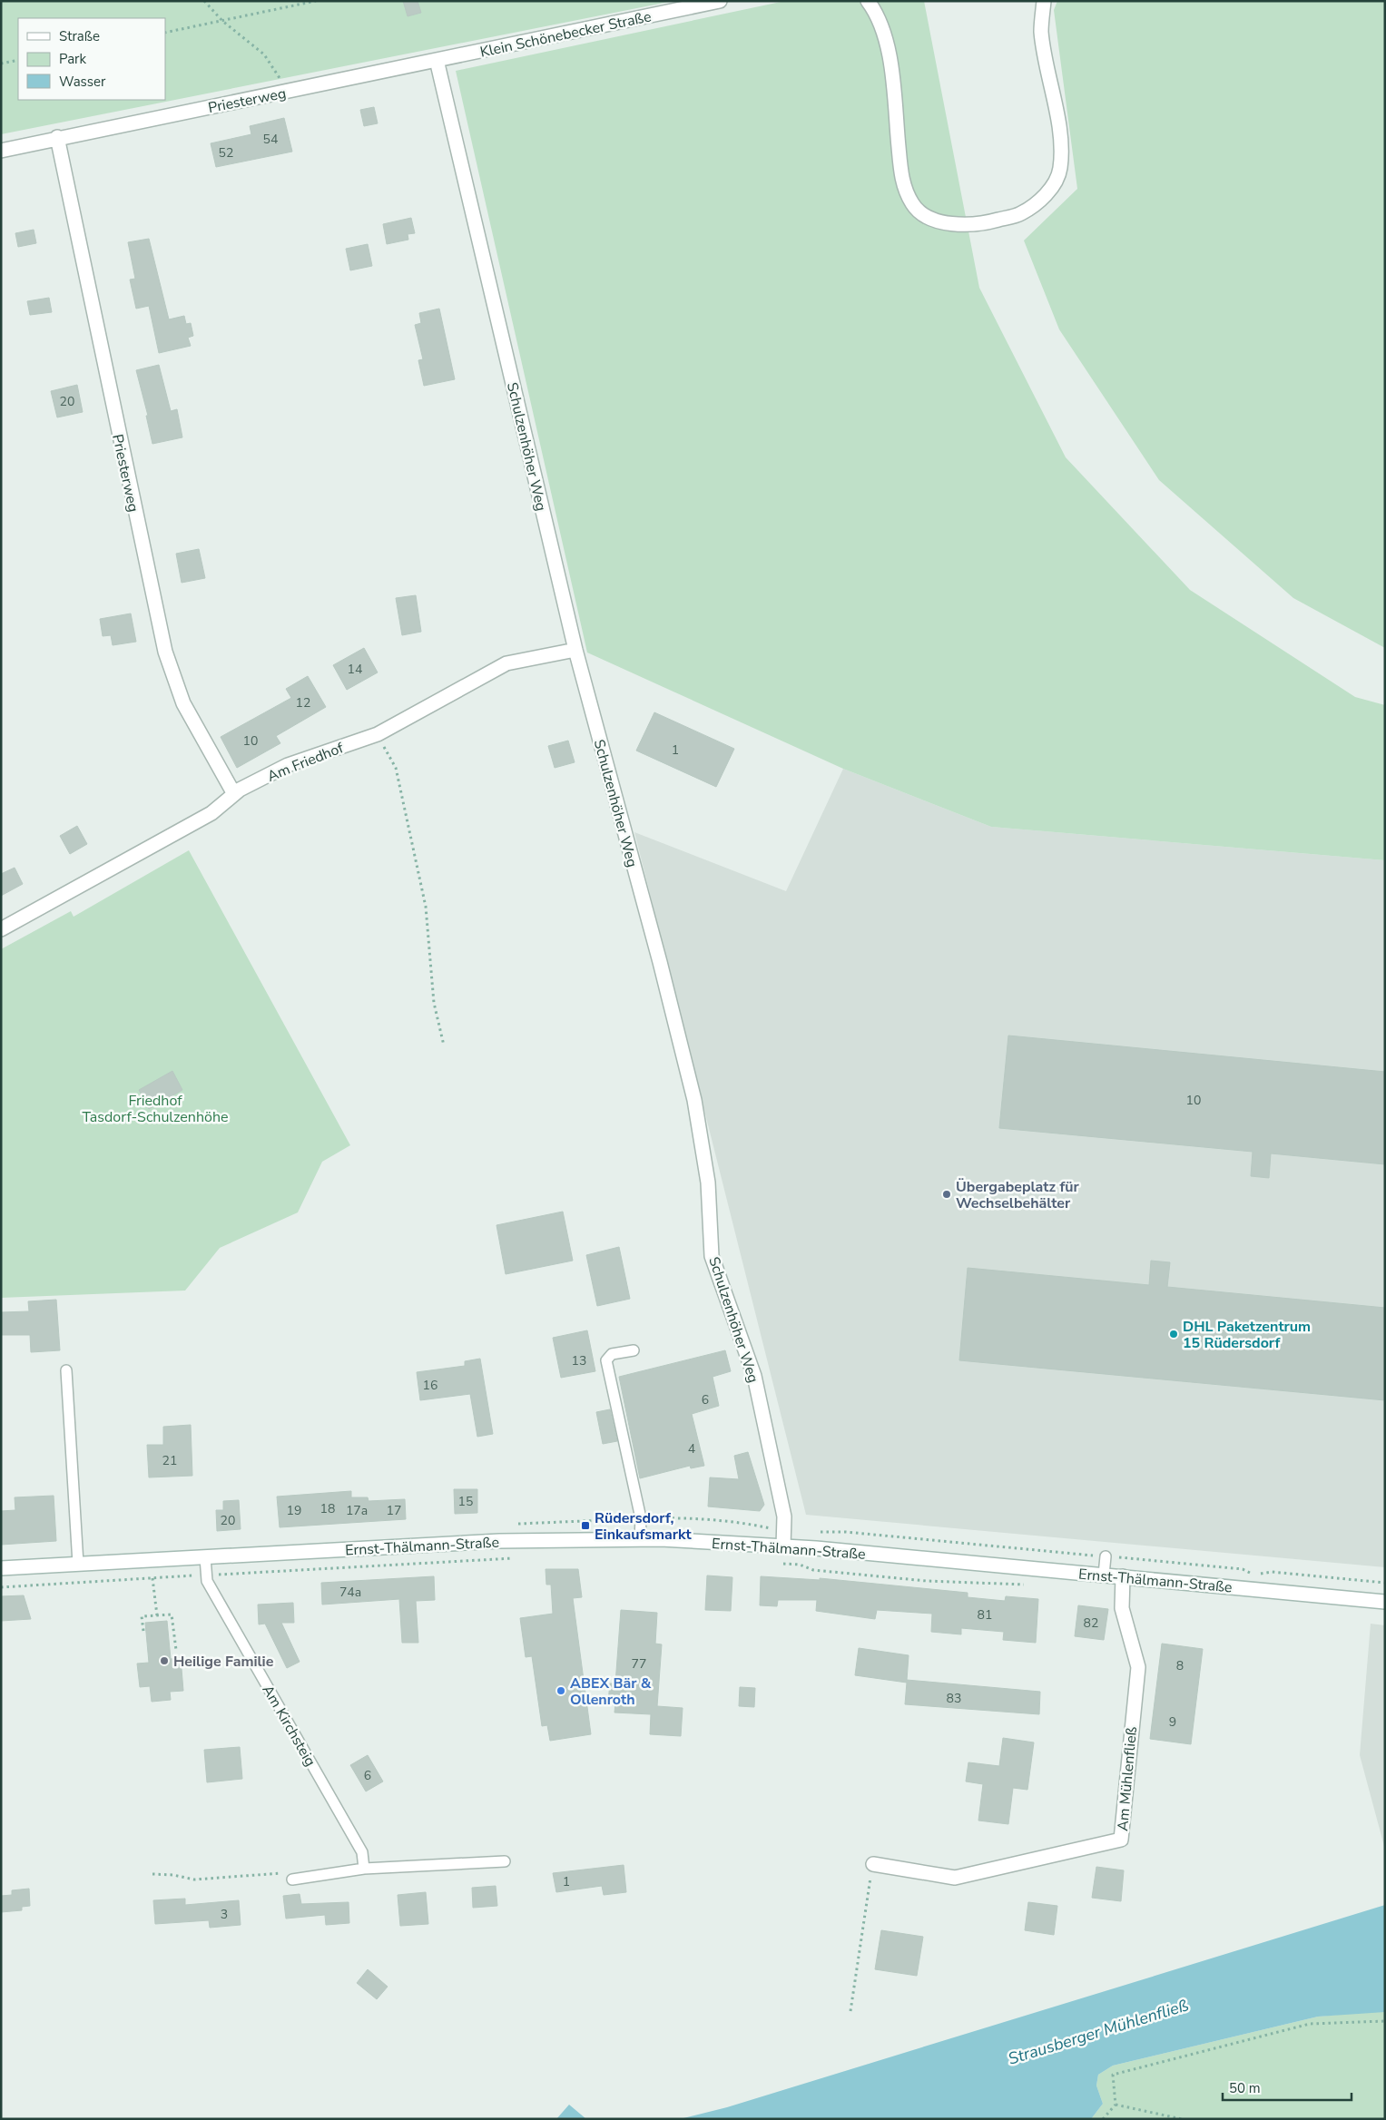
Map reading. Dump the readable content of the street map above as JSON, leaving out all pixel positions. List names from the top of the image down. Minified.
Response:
{"streets":{"street":["Klein Schönebecker Straße","Priesterweg","Schulzenhöher Weg","Am Friedhof","Ernst-Thälmann-Straße","Am Mühlenfließ"],"lane":["Am Kirchsteig"]},"crossings":[["Klein Schönebecker Straße","Priesterweg"],["Klein Schönebecker Straße","Schulzenhöher Weg"],["Priesterweg","Schulzenhöher Weg"],["Priesterweg","Am Friedhof"],["Schulzenhöher Weg","Am Friedhof"],["Schulzenhöher Weg","Ernst-Thälmann-Straße"],["Ernst-Thälmann-Straße","Am Kirchsteig"],["Ernst-Thälmann-Straße","Am Mühlenfließ"]],"water":["Strausberger Mühlenfließ"],"parks":["Friedhof Tasdorf-Schulzenhöhe"],"places":{"other":["Übergabeplatz für Wechselbehälter","DHL Paketzentrum 15 Rüdersdorf","Heilige Familie","ABEX Bär & Ollenroth"],"transit":["Rüdersdorf, Einkaufsmarkt"]},"house_numbers":["54","52","20","14","12","10","1","10","13","16","6","4","21","15","18","19","17a","17","20","74a","81","82","77","8","83","9","6","1","3"],"legend":["Straße","Park","Wasser"],"scale_bar":"50 m"}
